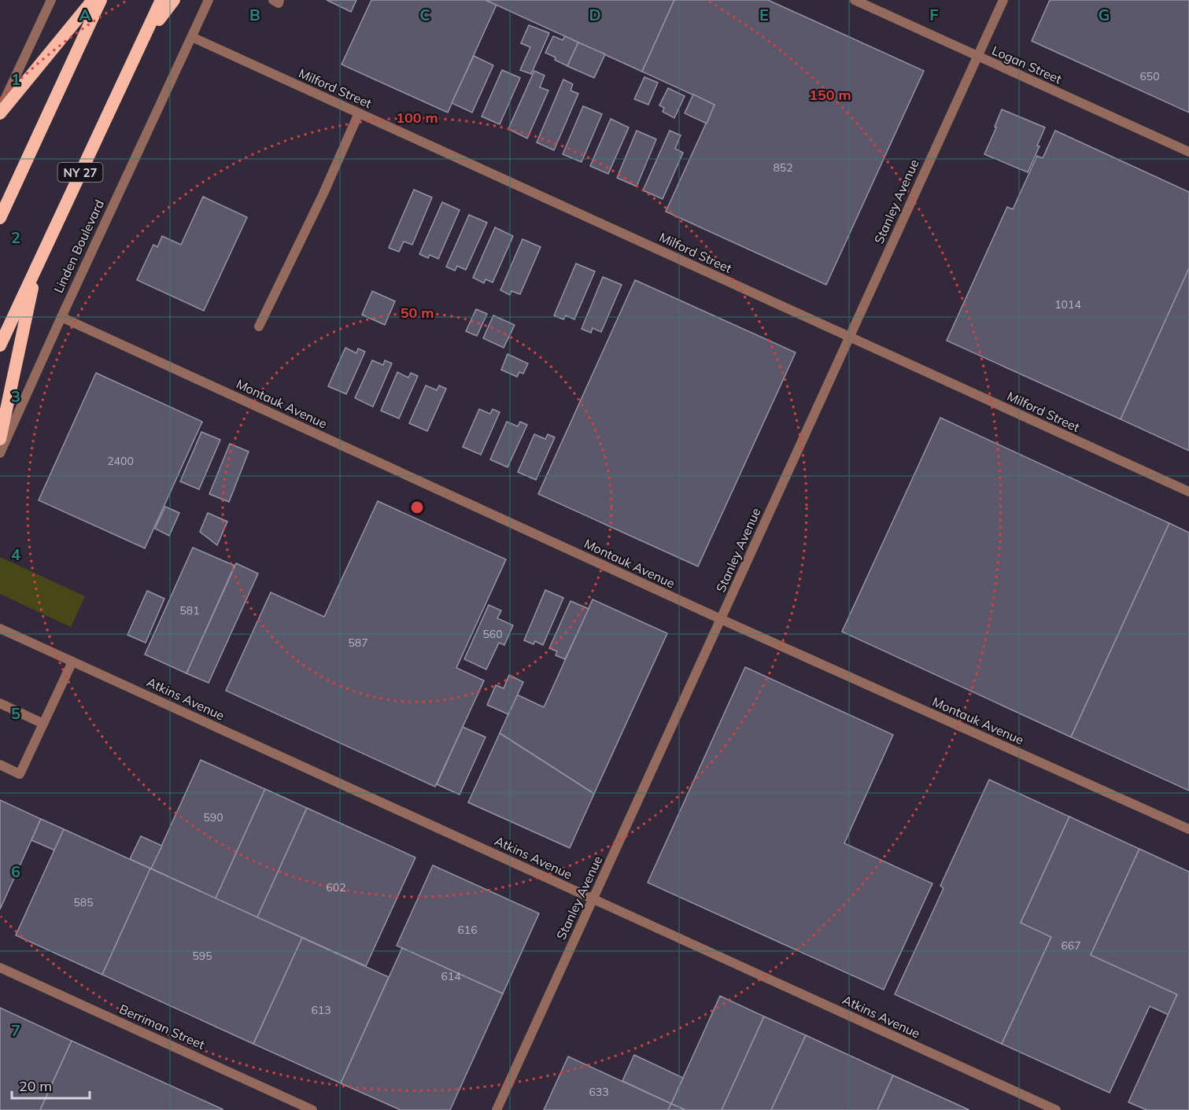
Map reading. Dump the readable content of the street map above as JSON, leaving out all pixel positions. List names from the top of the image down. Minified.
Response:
{"streets":{"highway":["NY 27"],"street":["Logan Street","Milford Street","Stanley Avenue","Linden Boulevard","Montauk Avenue","Atkins Avenue","Berriman Street"]},"crossings":[["Logan Street","Stanley Avenue"],["Milford Street","Stanley Avenue"],["Milford Street","Linden Boulevard"],["Stanley Avenue","Montauk Avenue"],["Stanley Avenue","Atkins Avenue"],["Linden Boulevard","Montauk Avenue"]],"house_numbers":["650","852","1014","2400","581","560","587","590","602","585","616","667","595","614","613","633"],"scale_bar":"20 m","grid":{"columns":["A","B","C","D","E","F","G"],"rows":["1","2","3","4","5","6","7"]},"rings":["150 m","100 m","50 m"]}
